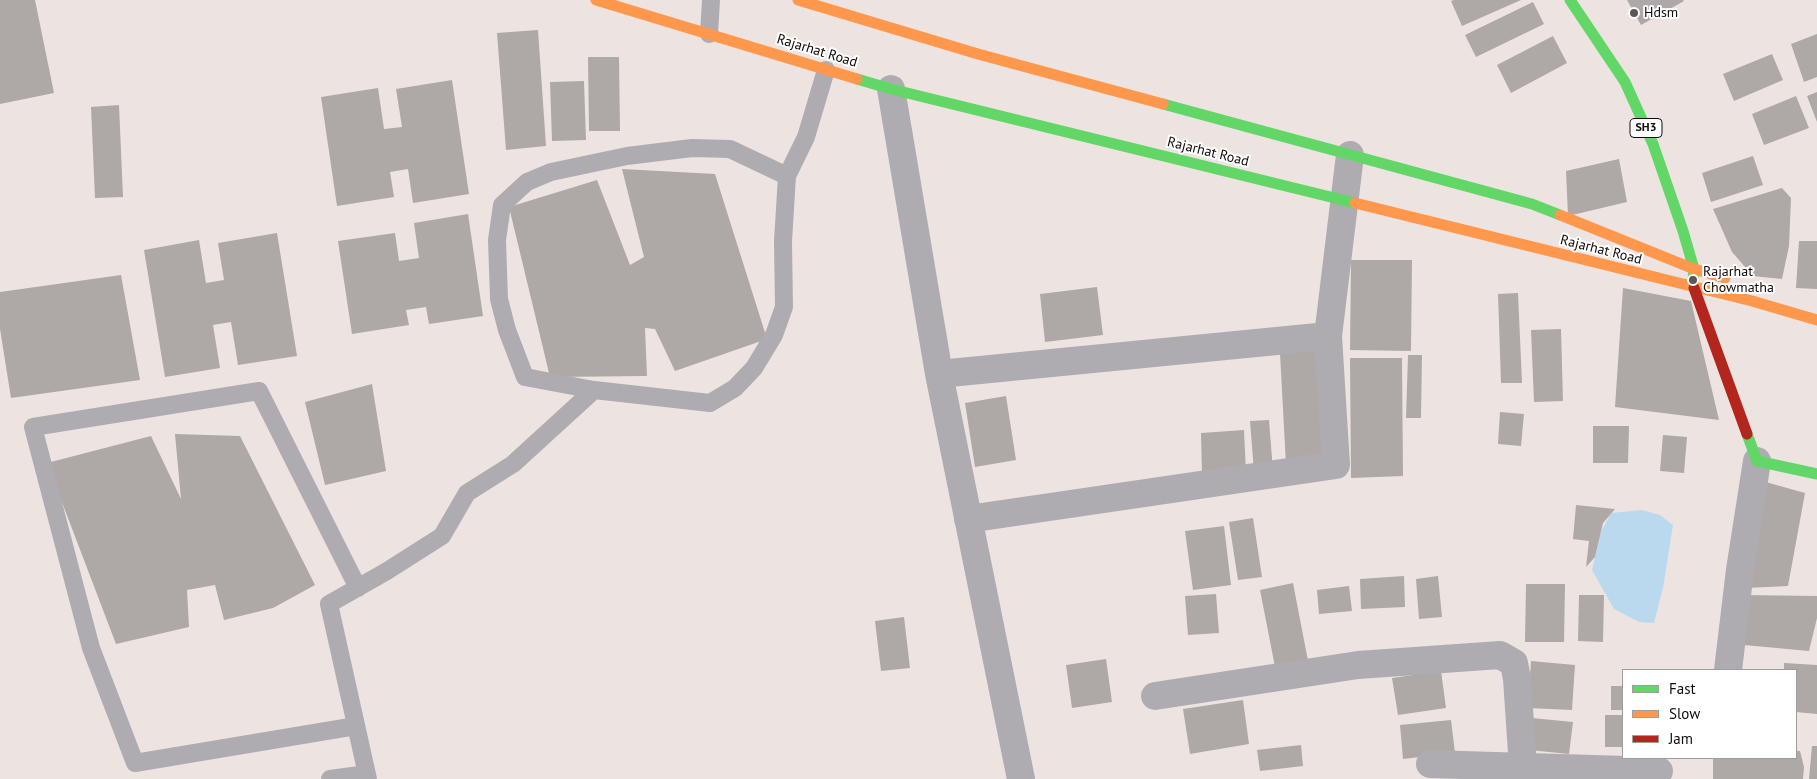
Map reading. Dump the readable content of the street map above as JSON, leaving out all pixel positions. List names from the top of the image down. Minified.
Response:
{"streets":{"main road":["Rajarhat Road","SH3"]},"crossings":[["Rajarhat Road","SH3"]],"places":["Hdsm","Rajarhat Chowmatha"],"legend":["Fast","Slow","Jam"]}
